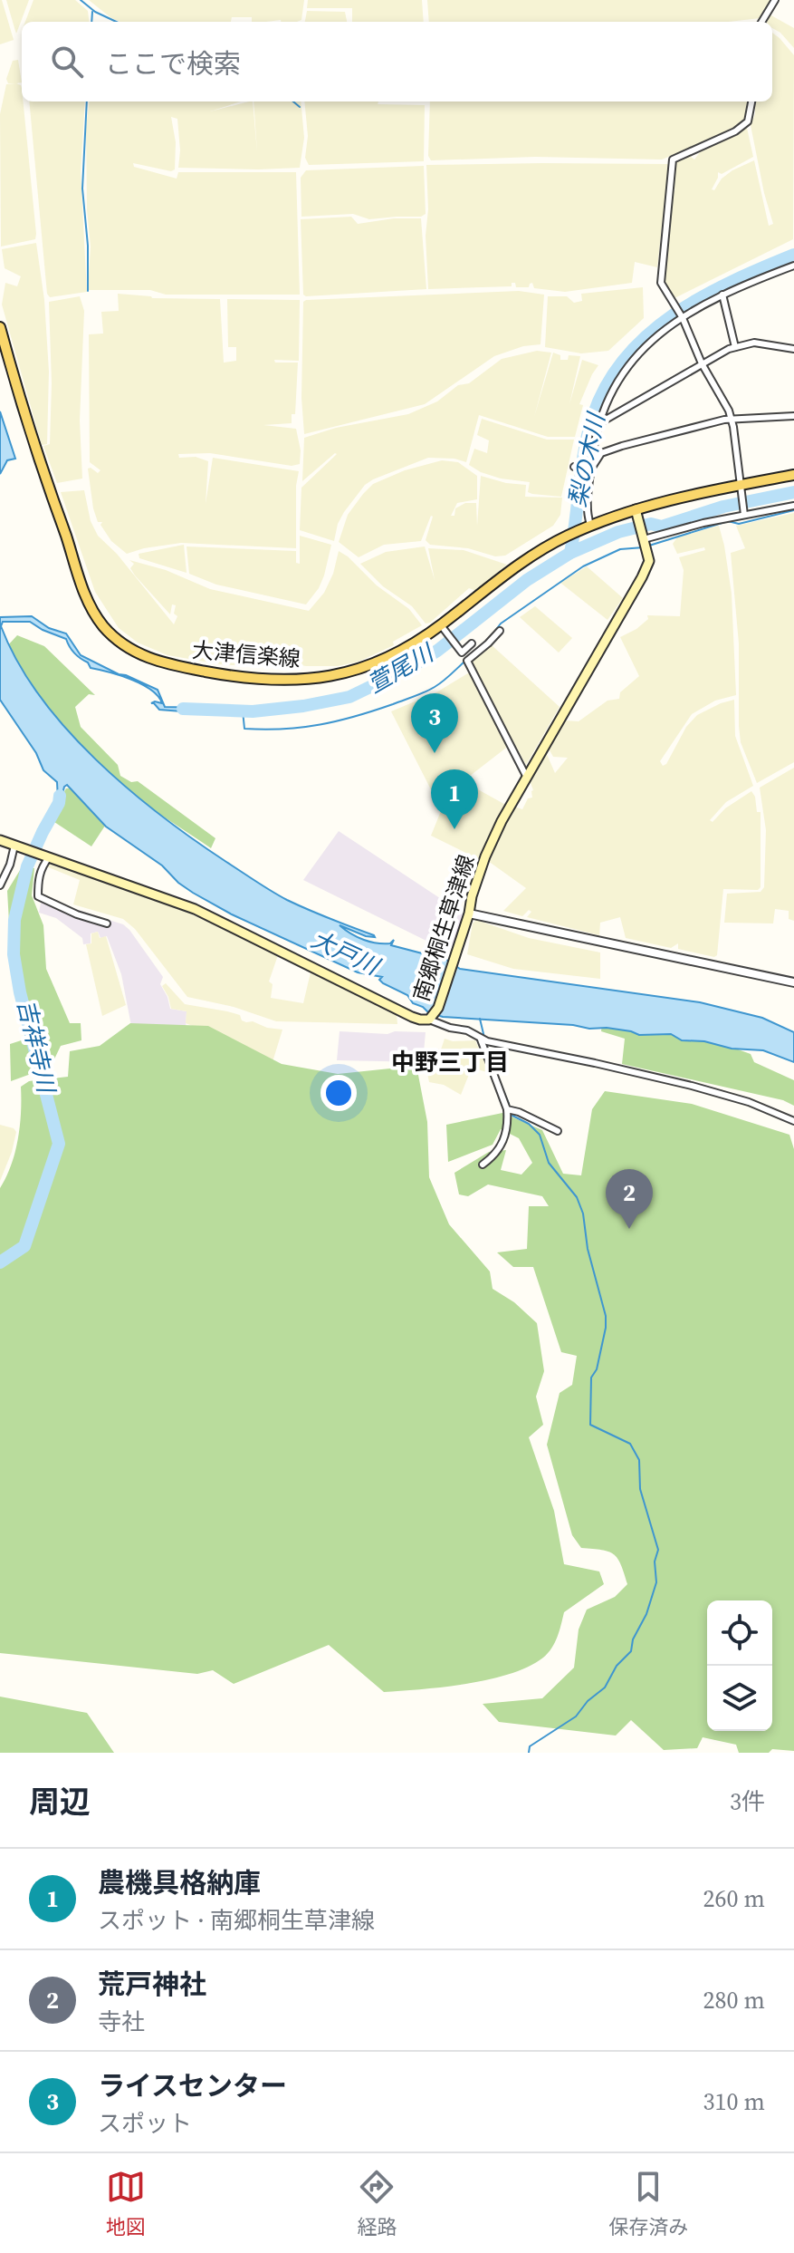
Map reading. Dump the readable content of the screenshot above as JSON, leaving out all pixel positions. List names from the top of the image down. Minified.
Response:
{"streets":{"main road":["大津信楽線","南郷桐生草津線"]},"crossings":[["大津信楽線","南郷桐生草津線"]],"districts":["中野三丁目"],"water":["梨の木川","萱尾川","大戸川","吉祥寺川"],"page":{"search":"ここで検索","pins":["3","1","2"],"heading":["周辺","3件"],"list":[{"mark":"1","name":"農機具格納庫","note":"スポット · 南郷桐生草津線","value":"260 m"},{"mark":"2","name":"荒戸神社","note":"寺社","value":"280 m"},{"mark":"3","name":"ライスセンター","note":"スポット","value":"310 m"}],"nav":["地図","経路","保存済み"]}}
